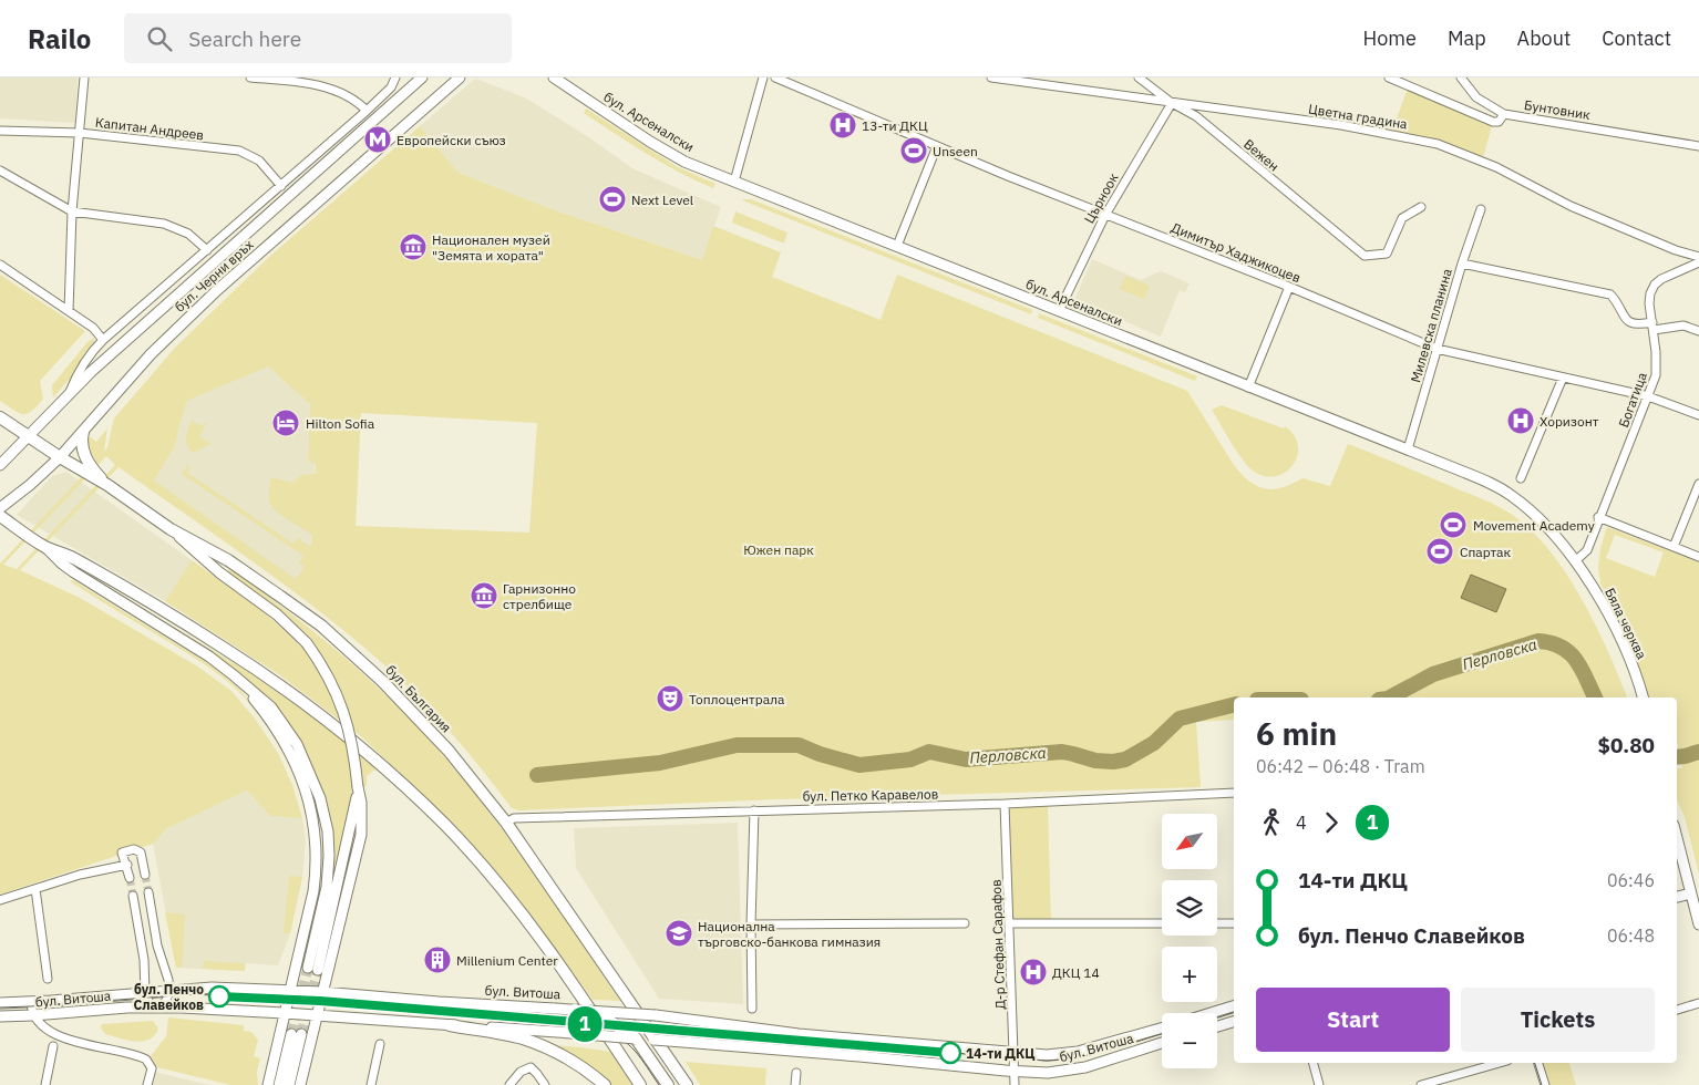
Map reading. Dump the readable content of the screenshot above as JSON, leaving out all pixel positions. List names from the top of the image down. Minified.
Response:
{"streets":{"main road":["бул. България"],"street":["Бунтовник","Цветна градина","бул. Арсеналски","Капитан Андреев","Вежен","Църноок","Димитър Хаджикоцев","бул. Черни връх","Милевска планина","Богатица","Бяла черква","бул. Петко Каравелов","Д-р Стефан Сарафов","бул. Витоша"]},"crossings":[["Цветна градина","Вежен"],["Цветна градина","Църноок"],["бул. Арсеналски","Църноок"],["бул. Арсеналски","Милевска планина"],["бул. Арсеналски","Богатица"],["бул. Арсеналски","Бяла черква"],["Капитан Андреев","бул. Черни връх"],["Вежен","Църноок"],["Църноок","Димитър Хаджикоцев"],["Димитър Хаджикоцев","Милевска планина"],["Димитър Хаджикоцев","Богатица"],["бул. Черни връх","бул. България"],["Богатица","Бяла черква"],["бул. България","бул. Петко Каравелов"],["бул. Петко Каравелов","Д-р Стефан Сарафов"],["Д-р Стефан Сарафов","бул. Витоша"]],"water":["Перловска"],"parks":["Южен парк"],"places":{"hospital":["13-ти ДКЦ","Хоризонт","ДКЦ 14"],"metro station":["Европейски съюз"],"sports":["Unseen","Next Level","Movement Academy","Спартак"],"museum":["Национален музей \"Земята и хората\"","Гарнизонно стрелбище"],"hotel":["Hilton Sofia"],"theatre":["Топлоцентрала"],"school or university":["Национална търговско-банкова гимназия"],"building":["Millenium Center"],"other":["бул. Пенчо Славейков","14-ти ДКЦ"]},"lines":["tram line 1"],"north":"bottom left","page":{"header":"Railo","search":"Search here","nav":["Home","Map","About","Contact"],"on_map":"1","heading":["6 min","06:42 – 06:48 · Tram","$0.80"],"legs":["4","1"],"map_buttons":["+","−"],"list":[{"name":"14-ти ДКЦ","value":"06:46"},{"name":"бул. Пенчо Славейков","value":"06:48"}],"buttons":["Start","Tickets"]}}
